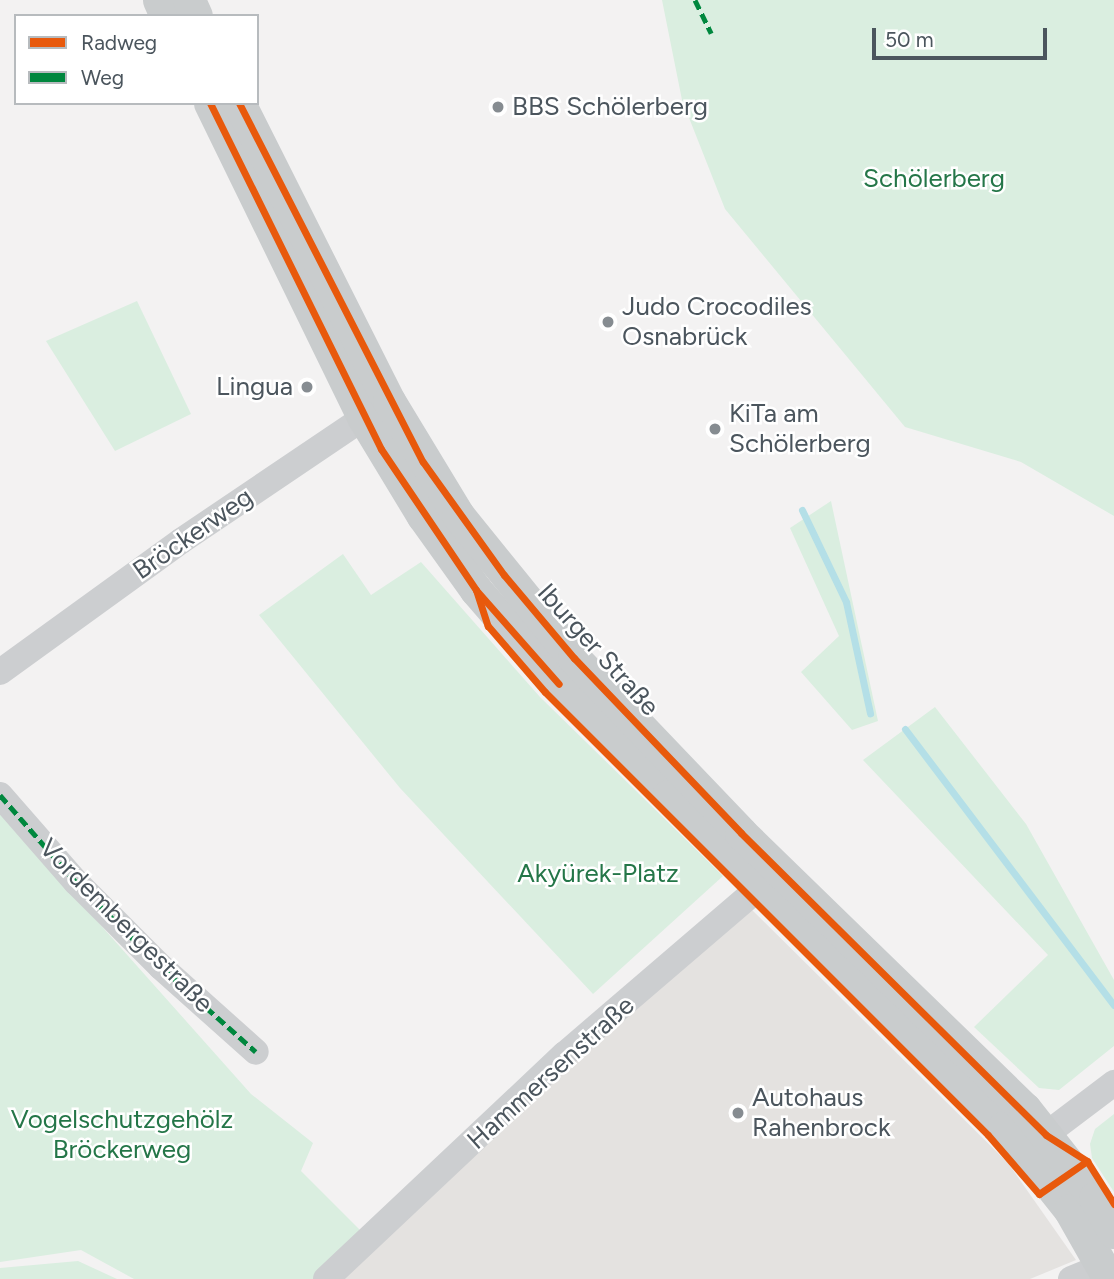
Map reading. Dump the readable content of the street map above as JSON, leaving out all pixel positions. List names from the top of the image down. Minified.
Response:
{"streets":{"main road":["Iburger Straße"],"street":["Bröckerweg","Vordembergestraße","Hammersenstraße"]},"crossings":[["Bröckerweg","Iburger Straße"],["Iburger Straße","Hammersenstraße"]],"parks":["Schölerberg","Akyürek-Platz","Vogelschutzgehölz Bröckerweg"],"places":["BBS Schölerberg","Judo Crocodiles Osnabrück","Lingua","KiTa am Schölerberg","Autohaus Rahenbrock"],"legend":["Radweg","Weg"],"scale_bar":"50 m"}
